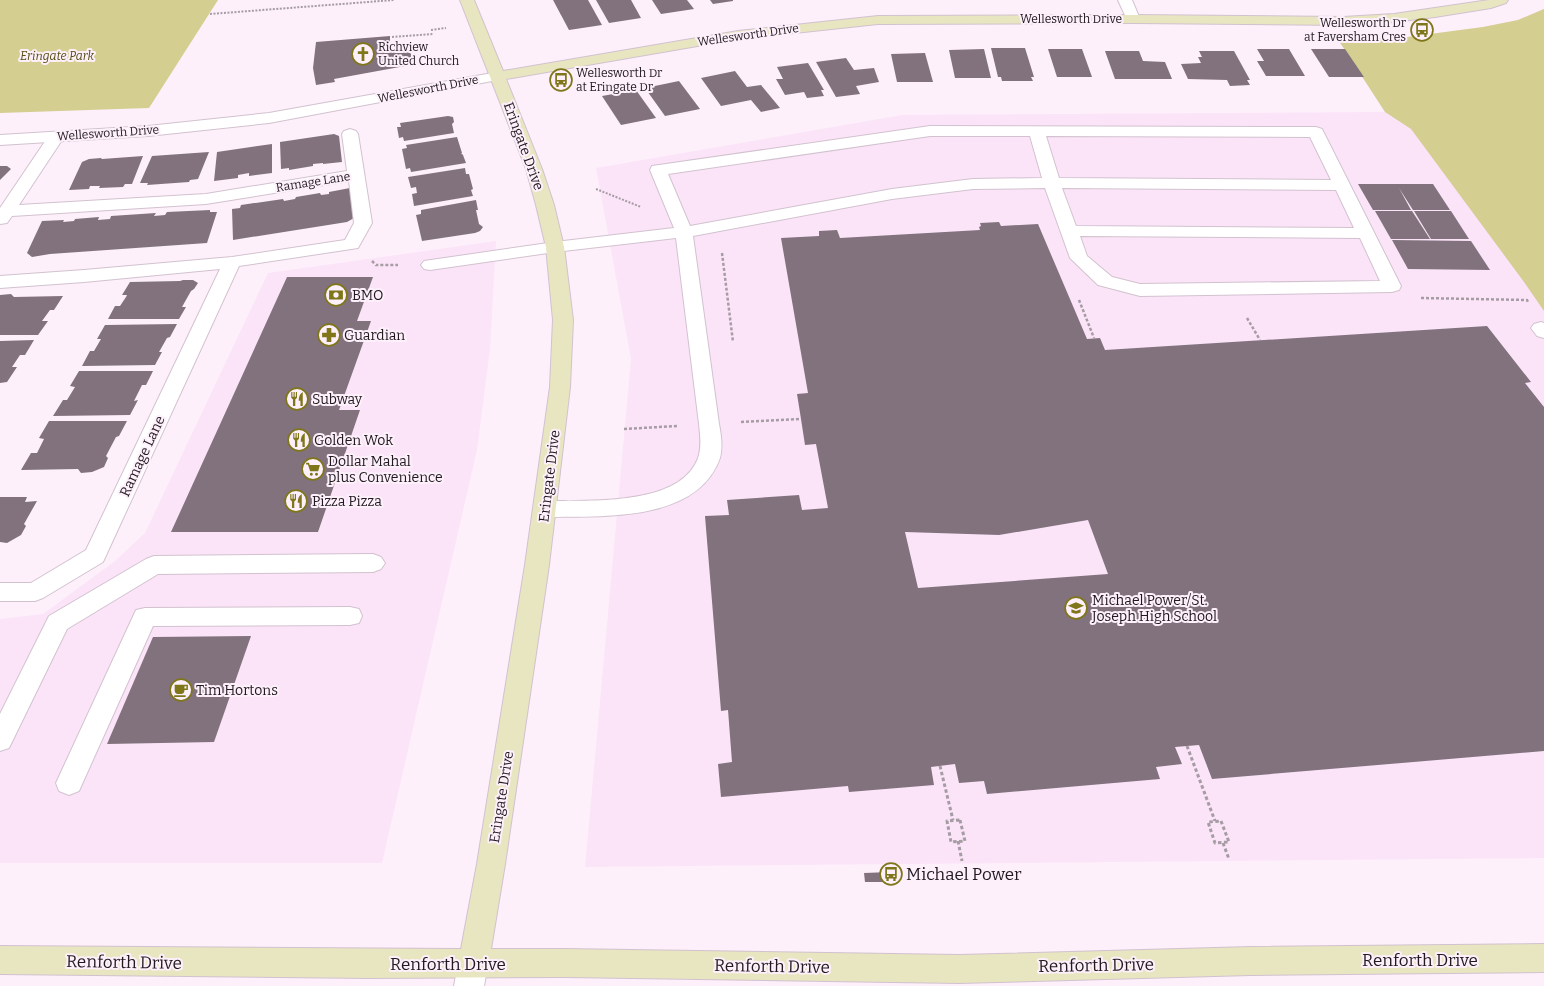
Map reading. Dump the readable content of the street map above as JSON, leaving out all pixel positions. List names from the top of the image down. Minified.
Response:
{"streets":{"street":["Wellesworth Drive","Eringate Drive","Ramage Lane","Renforth Drive"]},"crossings":[["Wellesworth Drive","Eringate Drive"],["Wellesworth Drive","Ramage Lane"],["Eringate Drive","Renforth Drive"]],"parks":["Eringate Park"],"places":{"bus stop":["Wellesworth Dr at Faversham Cres","Wellesworth Dr at Eringate Dr","Michael Power"],"church":["Richview United Church"],"bank":["BMO"],"pharmacy":["Guardian"],"restaurant":["Subway","Golden Wok","Pizza Pizza"],"supermarket":["Dollar Mahal plus Convenience"],"school or university":["Michael Power/St. Joseph High School"],"cafe":["Tim Hortons"]}}
